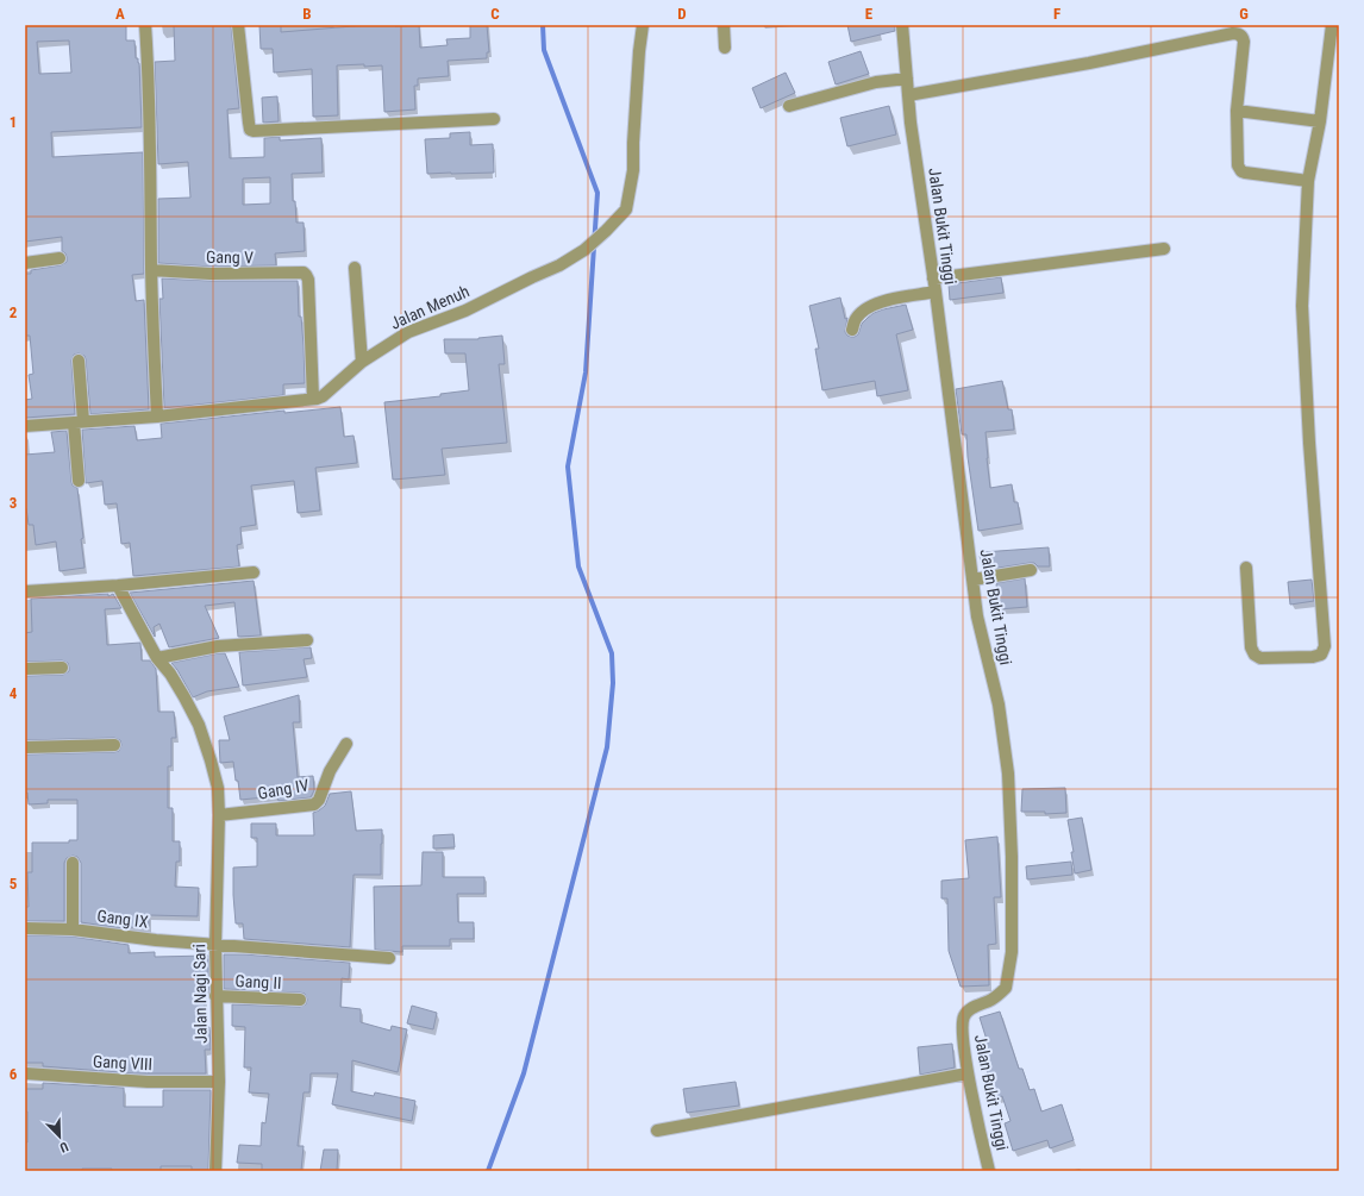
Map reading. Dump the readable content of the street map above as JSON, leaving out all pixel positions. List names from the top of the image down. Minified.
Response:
{"streets":{"street":["Jalan Bukit Tinggi","Gang V","Jalan Menuh","Gang IV","Gang IX","Gang II","Jalan Nagi Sari","Gang VIII"]},"crossings":[["Gang V","Jalan Menuh"],["Gang IV","Jalan Nagi Sari"],["Gang IX","Jalan Nagi Sari"],["Gang II","Jalan Nagi Sari"],["Jalan Nagi Sari","Gang VIII"]],"north":"bottom right","grid":{"columns":["A","B","C","D","E","F","G"],"rows":["1","2","3","4","5","6"]}}
